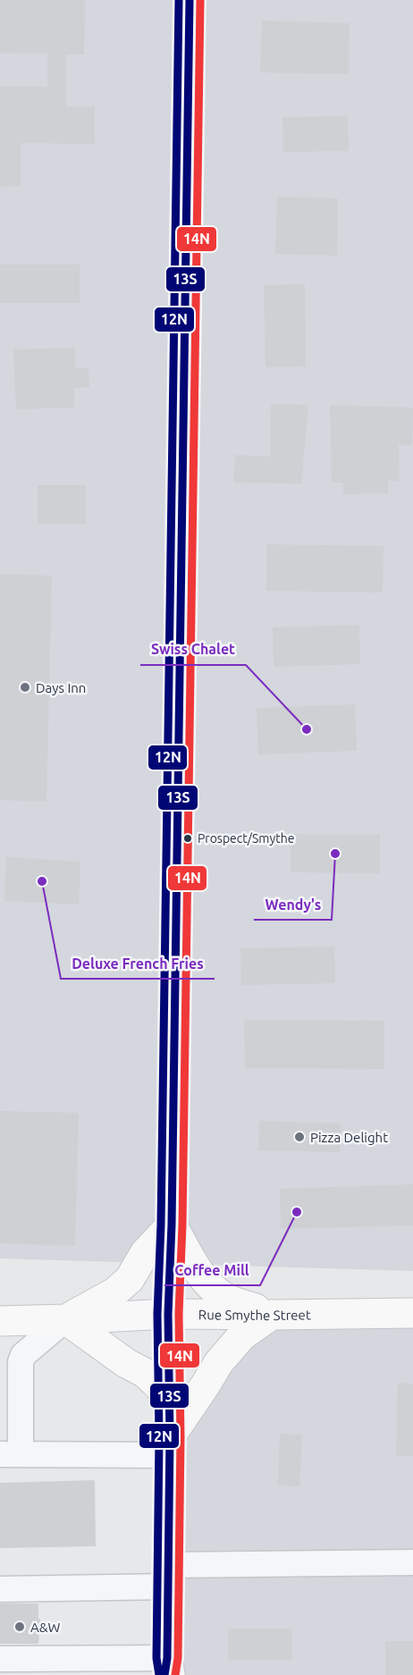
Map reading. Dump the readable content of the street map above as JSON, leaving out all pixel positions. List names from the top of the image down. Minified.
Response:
{"streets":{"main road":["Rue Smythe Street"]},"places":["Days Inn","Swiss Chalet","Prospect/Smythe","Wendy's","Deluxe French Fries","Pizza Delight","Coffee Mill","A&W"],"lines":["transit line 13S","transit line 14N","transit line 12N"]}
